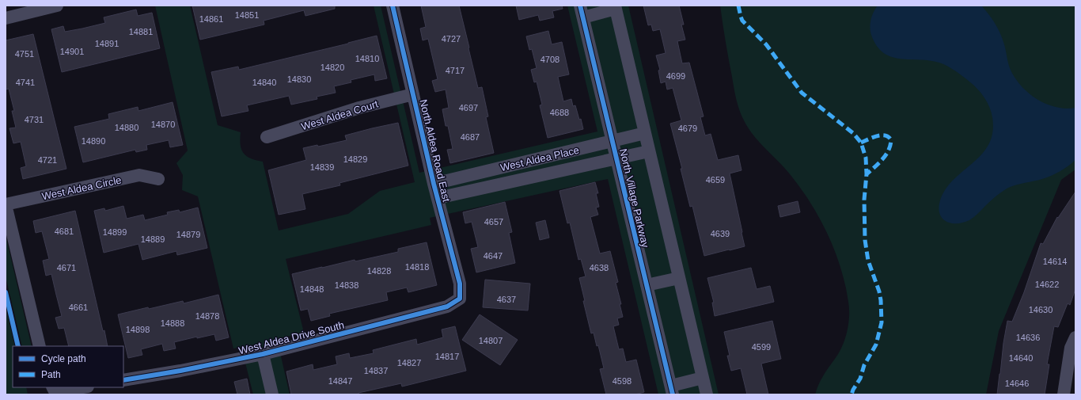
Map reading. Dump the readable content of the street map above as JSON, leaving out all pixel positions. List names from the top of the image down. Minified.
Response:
{"streets":{"street":["West Aldea Court","North Aldea Road East","West Aldea Place","West Aldea Circle","North Village Parkway","West Aldea Drive South"]},"crossings":[["West Aldea Court","North Aldea Road East"],["North Aldea Road East","West Aldea Place"],["North Aldea Road East","West Aldea Drive South"],["West Aldea Place","North Village Parkway"]],"house_numbers":["14851","14861","14881","4727","14891","14901","4751","14810","4708","14820","4717","4699","14830","4741","14840","4697","4688","4731","14870","14880","4679","4687","14890","14829","4721","14839","4659","4657","4681","14899","4639","14879","14889","4647","14614","14818","4671","4638","14828","14622","14838","14848","4637","4661","14630","14878","14888","14898","14636","14807","4599","14817","14640","14827","14837","14847","4598","14646"],"legend":["Cycle path","Path"]}
